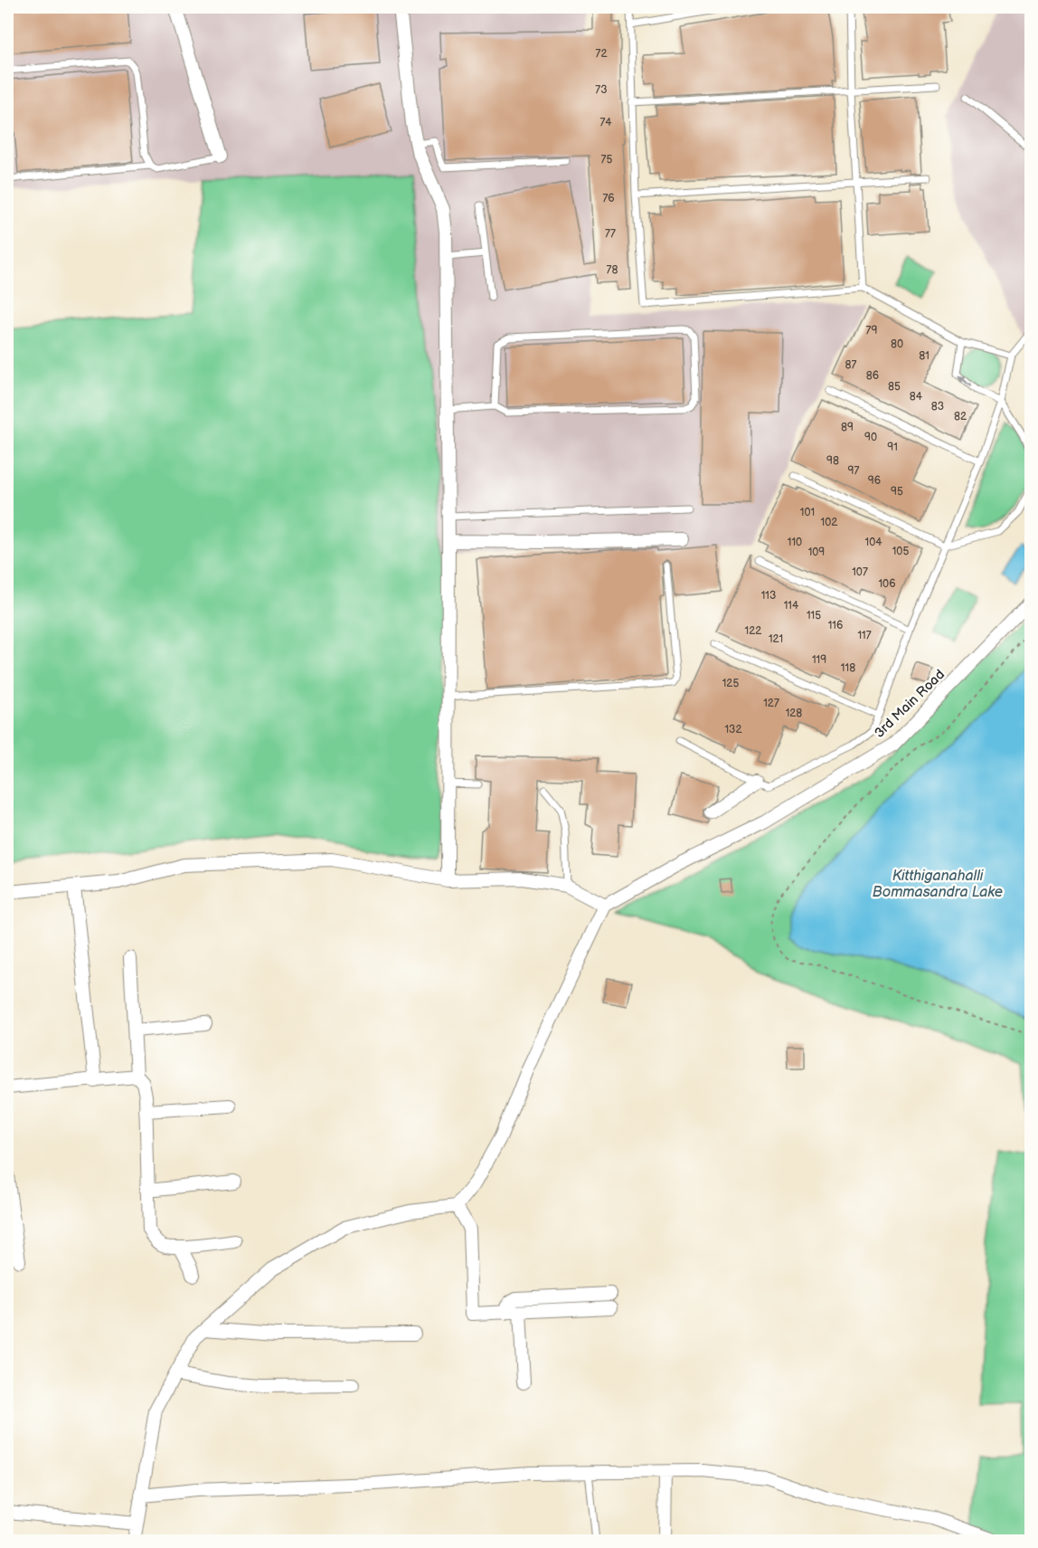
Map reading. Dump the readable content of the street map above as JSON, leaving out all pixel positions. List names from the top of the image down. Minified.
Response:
{"streets":{"street":["3rd Main Road"]},"water":["Kitthiganahalli Bommasandra Lake"],"house_numbers":["72","73","74","75","76","77","78","79","80","81","87","86","85","84","83","82","89","90","91","98","97","96","95","101","102","110","104","105","109","107","106","113","114","115","116","122","117","121","119","118","125","127","128","132"]}
